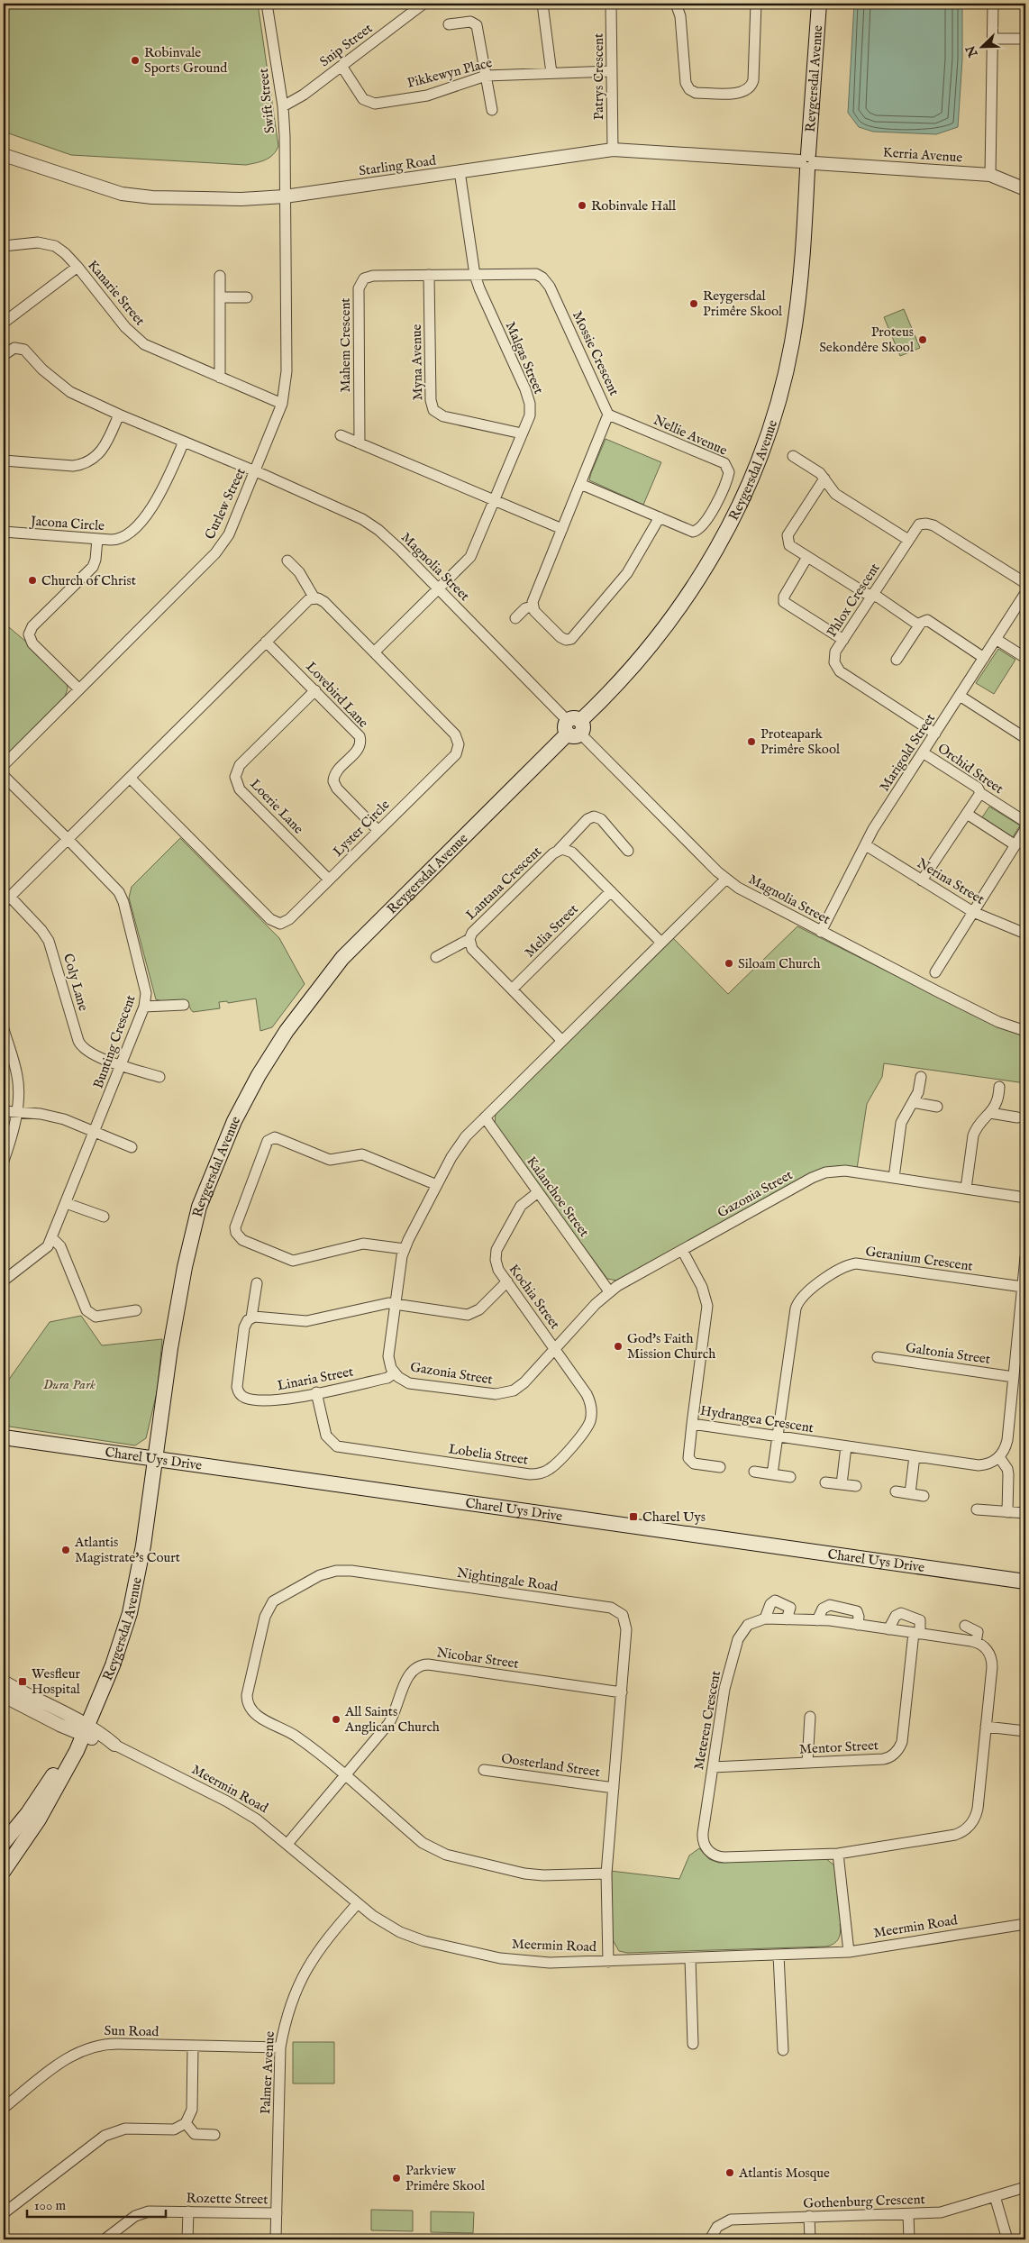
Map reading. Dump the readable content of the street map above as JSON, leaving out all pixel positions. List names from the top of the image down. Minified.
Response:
{"streets":{"main road":["Reygersdal Avenue","Charel Uys Drive"],"street":["Snip Street","Pikkewyn Place","Patrys Crescent","Swift Street","Kerria Avenue","Starling Road","Kanarie Street","Mahem Crescent","Mossie Crescent","Malgas Street","Myna Avenue","Nellie Avenue","Curlew Street","Jacona Circle","Magnolia Street","Phlox Crescent","Lovebird Lane","Marigold Street","Orchid Street","Loerie Lane","Lyster Circle","Nerina Street","Lantana Crescent","Melia Street","Coly Lane","Bunting Crescent","Gazonia Street","Kalanchoe Street","Geranium Crescent","Kochia Street","Galtonia Street","Linaria Street","Hydrangea Crescent","Lobelia Street","Nightingale Road","Nicobar Street","Meteren Crescent","Mentor Street","Oosterland Street","Meermin Road","Sun Road","Palmer Avenue","Rozette Street","Gothenburg Crescent"]},"crossings":[["Snip Street","Pikkewyn Place"],["Snip Street","Swift Street"],["Pikkewyn Place","Patrys Crescent"],["Patrys Crescent","Starling Road"],["Reygersdal Avenue","Kerria Avenue"],["Reygersdal Avenue","Starling Road"],["Reygersdal Avenue","Magnolia Street"],["Reygersdal Avenue","Charel Uys Drive"],["Reygersdal Avenue","Meermin Road"],["Swift Street","Starling Road"],["Swift Street","Curlew Street"],["Kerria Avenue","Starling Road"],["Starling Road","Malgas Street"],["Starling Road","Curlew Street"],["Kanarie Street","Curlew Street"],["Mahem Crescent","Mossie Crescent"],["Mahem Crescent","Malgas Street"],["Mahem Crescent","Myna Avenue"],["Mossie Crescent","Malgas Street"],["Mossie Crescent","Nellie Avenue"],["Malgas Street","Myna Avenue"],["Malgas Street","Magnolia Street"],["Malgas Street","Lyster Circle"],["Curlew Street","Magnolia Street"],["Magnolia Street","Marigold Street"],["Magnolia Street","Gazonia Street"],["Phlox Crescent","Marigold Street"],["Lovebird Lane","Loerie Lane"],["Lovebird Lane","Lyster Circle"],["Marigold Street","Orchid Street"],["Marigold Street","Nerina Street"],["Loerie Lane","Lyster Circle"],["Lantana Crescent","Melia Street"],["Lantana Crescent","Gazonia Street"],["Coly Lane","Bunting Crescent"],["Gazonia Street","Kalanchoe Street"],["Gazonia Street","Kochia Street"],["Gazonia Street","Linaria Street"],["Gazonia Street","Hydrangea Crescent"],["Gazonia Street","Lobelia Street"],["Kalanchoe Street","Kochia Street"],["Geranium Crescent","Hydrangea Crescent"],["Kochia Street","Lobelia Street"],["Linaria Street","Lobelia Street"],["Nightingale Road","Nicobar Street"],["Nightingale Road","Oosterland Street"],["Nightingale Road","Meermin Road"],["Nicobar Street","Meermin Road"],["Meteren Crescent","Mentor Street"],["Meermin Road","Palmer Avenue"],["Sun Road","Palmer Avenue"],["Palmer Avenue","Rozette Street"]],"parks":["Dura Park"],"places":{"other":["Robinvale Sports Ground","Robinvale Hall","Reygersdal Primêre Skool","Proteus Sekondêre Skool","Church of Christ","Proteapark Primêre Skool","Siloam Church","God's Faith Mission Church","Atlantis Magistrate's Court","All Saints Anglican Church","Atlantis Mosque","Parkview Primêre Skool"],"transit":["Charel Uys","Wesfleur Hospital"]},"scale_bar":"100 m","north":"bottom left"}
